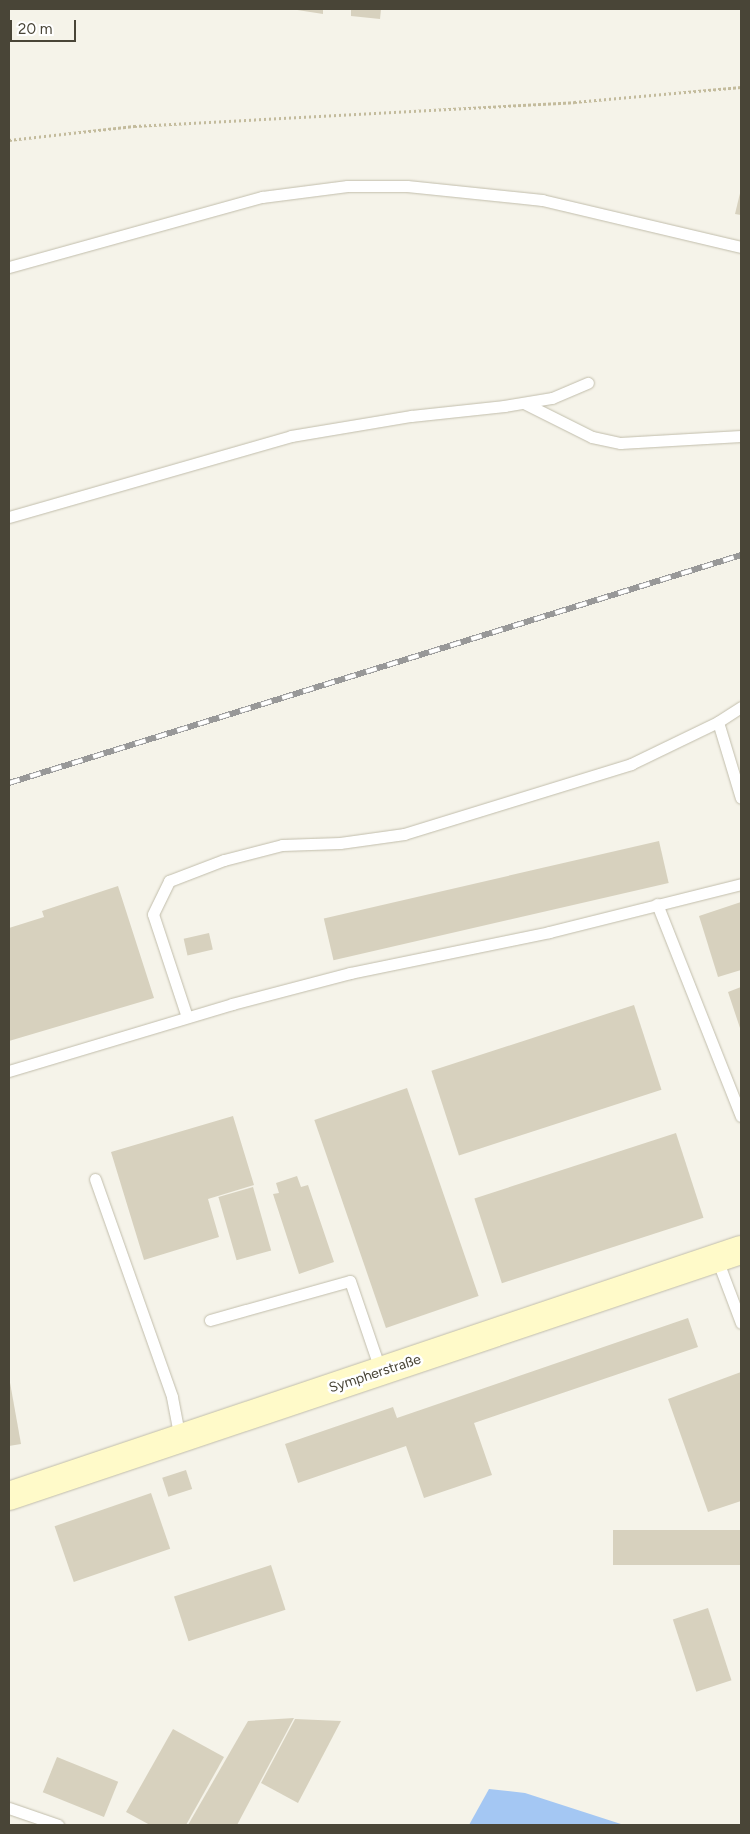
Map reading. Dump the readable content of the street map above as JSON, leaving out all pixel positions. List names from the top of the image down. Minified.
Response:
{"streets":{"street":["Sympherstraße"]},"scale_bar":"20 m"}
